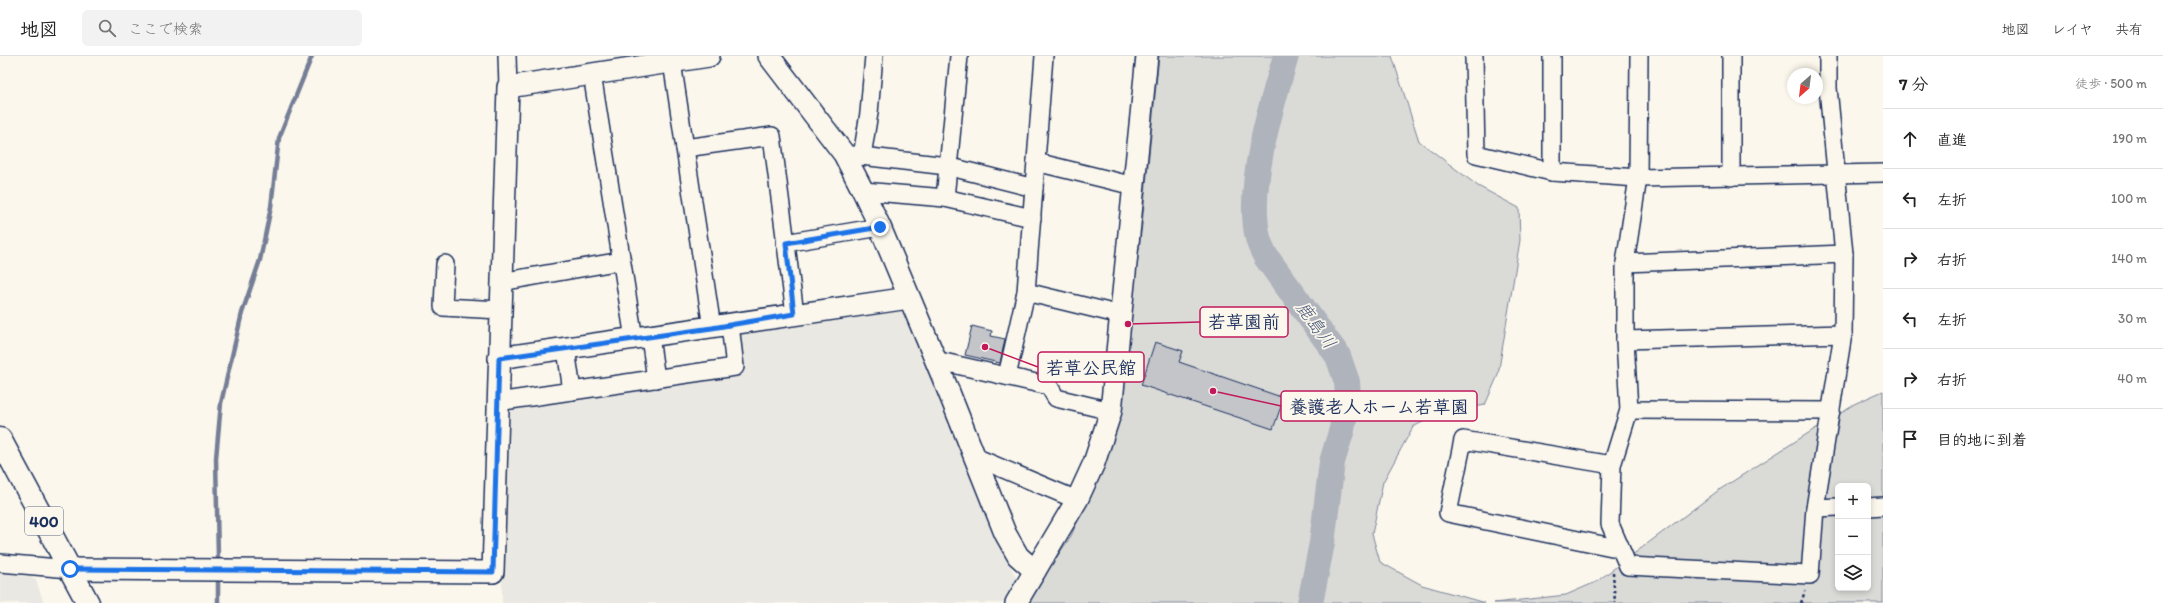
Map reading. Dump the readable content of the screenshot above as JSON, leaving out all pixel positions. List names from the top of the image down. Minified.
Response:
{"streets":{"highway":["400"]},"water":["鹿島川"],"places":["若草園前","若草公民館","養護老人ホーム若草園"],"north":"bottom left","page":{"header":"地図","search":"ここで検索","nav":["地図","レイヤ","共有"],"heading":["7 分","徒歩 · 500 m"],"list":[["直進","190 m"],["左折","100 m"],["右折","140 m"],["左折","30 m"],["右折","40 m"],"目的地に到着"],"map_buttons":["+","−"]}}
